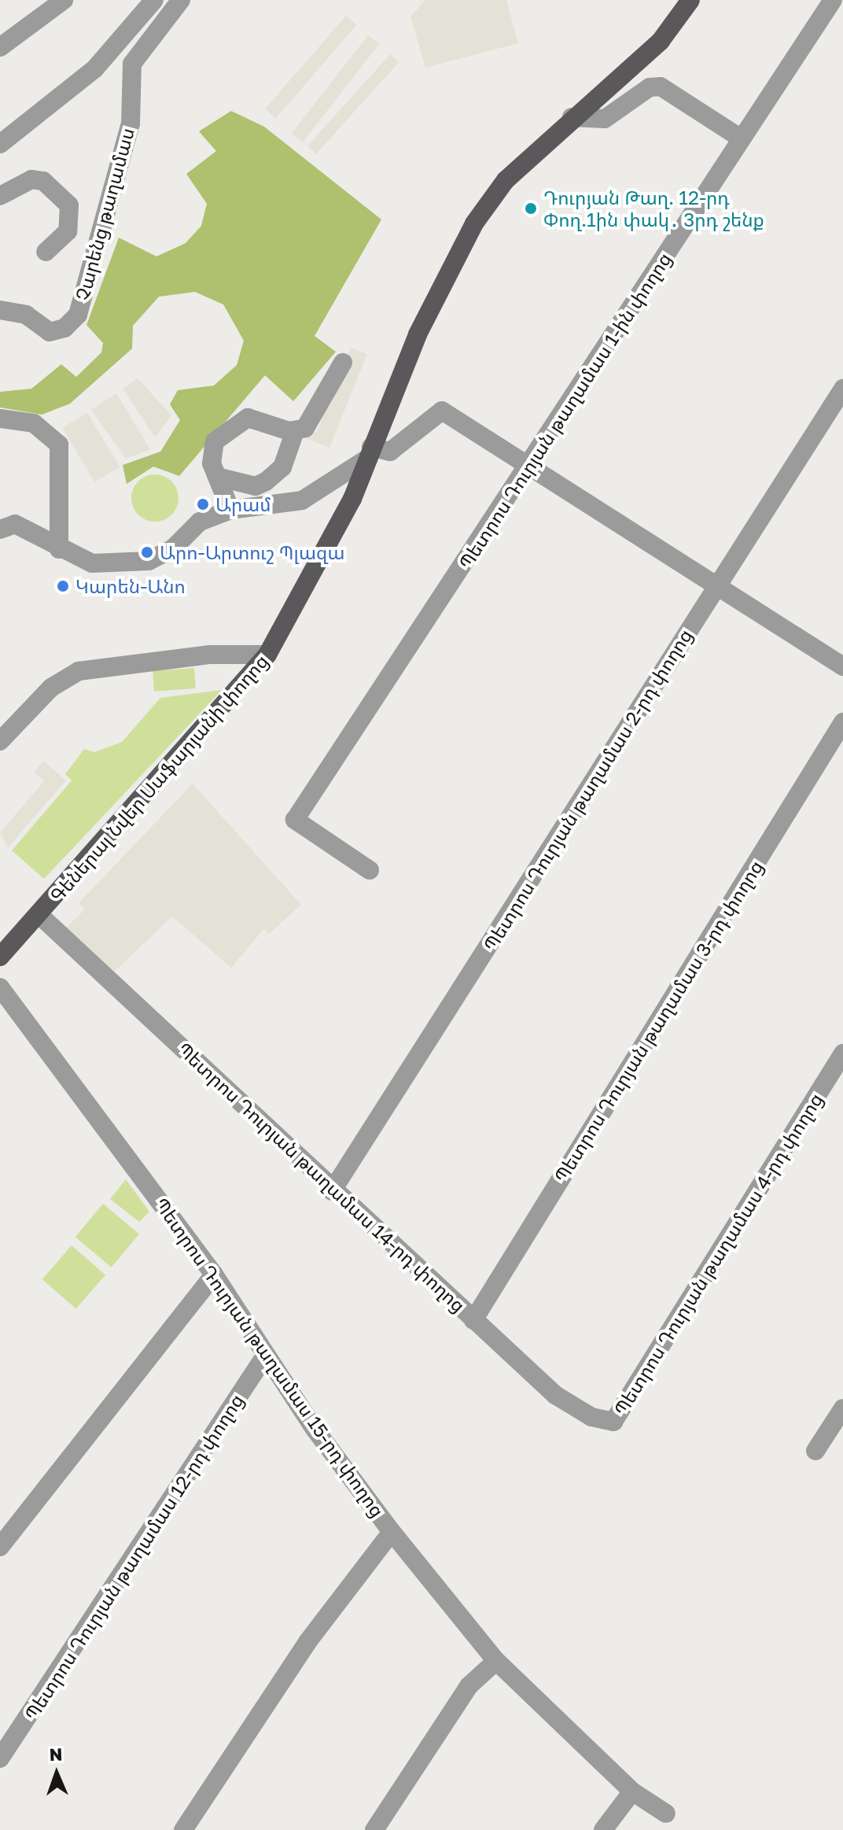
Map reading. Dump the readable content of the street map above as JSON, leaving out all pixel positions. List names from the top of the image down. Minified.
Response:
{"streets":{"main road":["Գեներալ Նվեր Սաֆարյանի փողոց"],"street":["Չարենց թաղամաս","Պետրոս Դուրյան թաղամաս 1-ին փողոց","Պետրոս Դուրյան թաղամաս 2-րդ փողոց","Պետրոս Դուրյան թաղամաս 3-րդ փողոց","Պետրոս Դուրյան թաղամաս 14-րդ փողոց","Պետրոս Դուրյան թաղամաս 4-րդ փողոց","Պետրոս Դուրյան թաղամաս 15-րդ փողոց","Պետրոս Դուրյան թաղամաս 12-րդ փողոց"]},"crossings":[["Գեներալ Նվեր Սաֆարյանի փողոց","Պետրոս Դուրյան թաղամաս 14-րդ փողոց"],["Պետրոս Դուրյան թաղամաս 2-րդ փողոց","Պետրոս Դուրյան թաղամաս 14-րդ փողոց"],["Պետրոս Դուրյան թաղամաս 3-րդ փողոց","Պետրոս Դուրյան թաղամաս 14-րդ փողոց"],["Պետրոս Դուրյան թաղամաս 14-րդ փողոց","Պետրոս Դուրյան թաղամաս 4-րդ փողոց"],["Պետրոս Դուրյան թաղամաս 15-րդ փողոց","Պետրոս Դուրյան թաղամաս 12-րդ փողոց"]],"places":["Դուրյան Թաղ. 12-րդ Փող.1ին փակ․ 3րդ շենք","Արամ","Արո-Արտուշ Պլազա","Կարեն-Անո"],"north":"top"}
